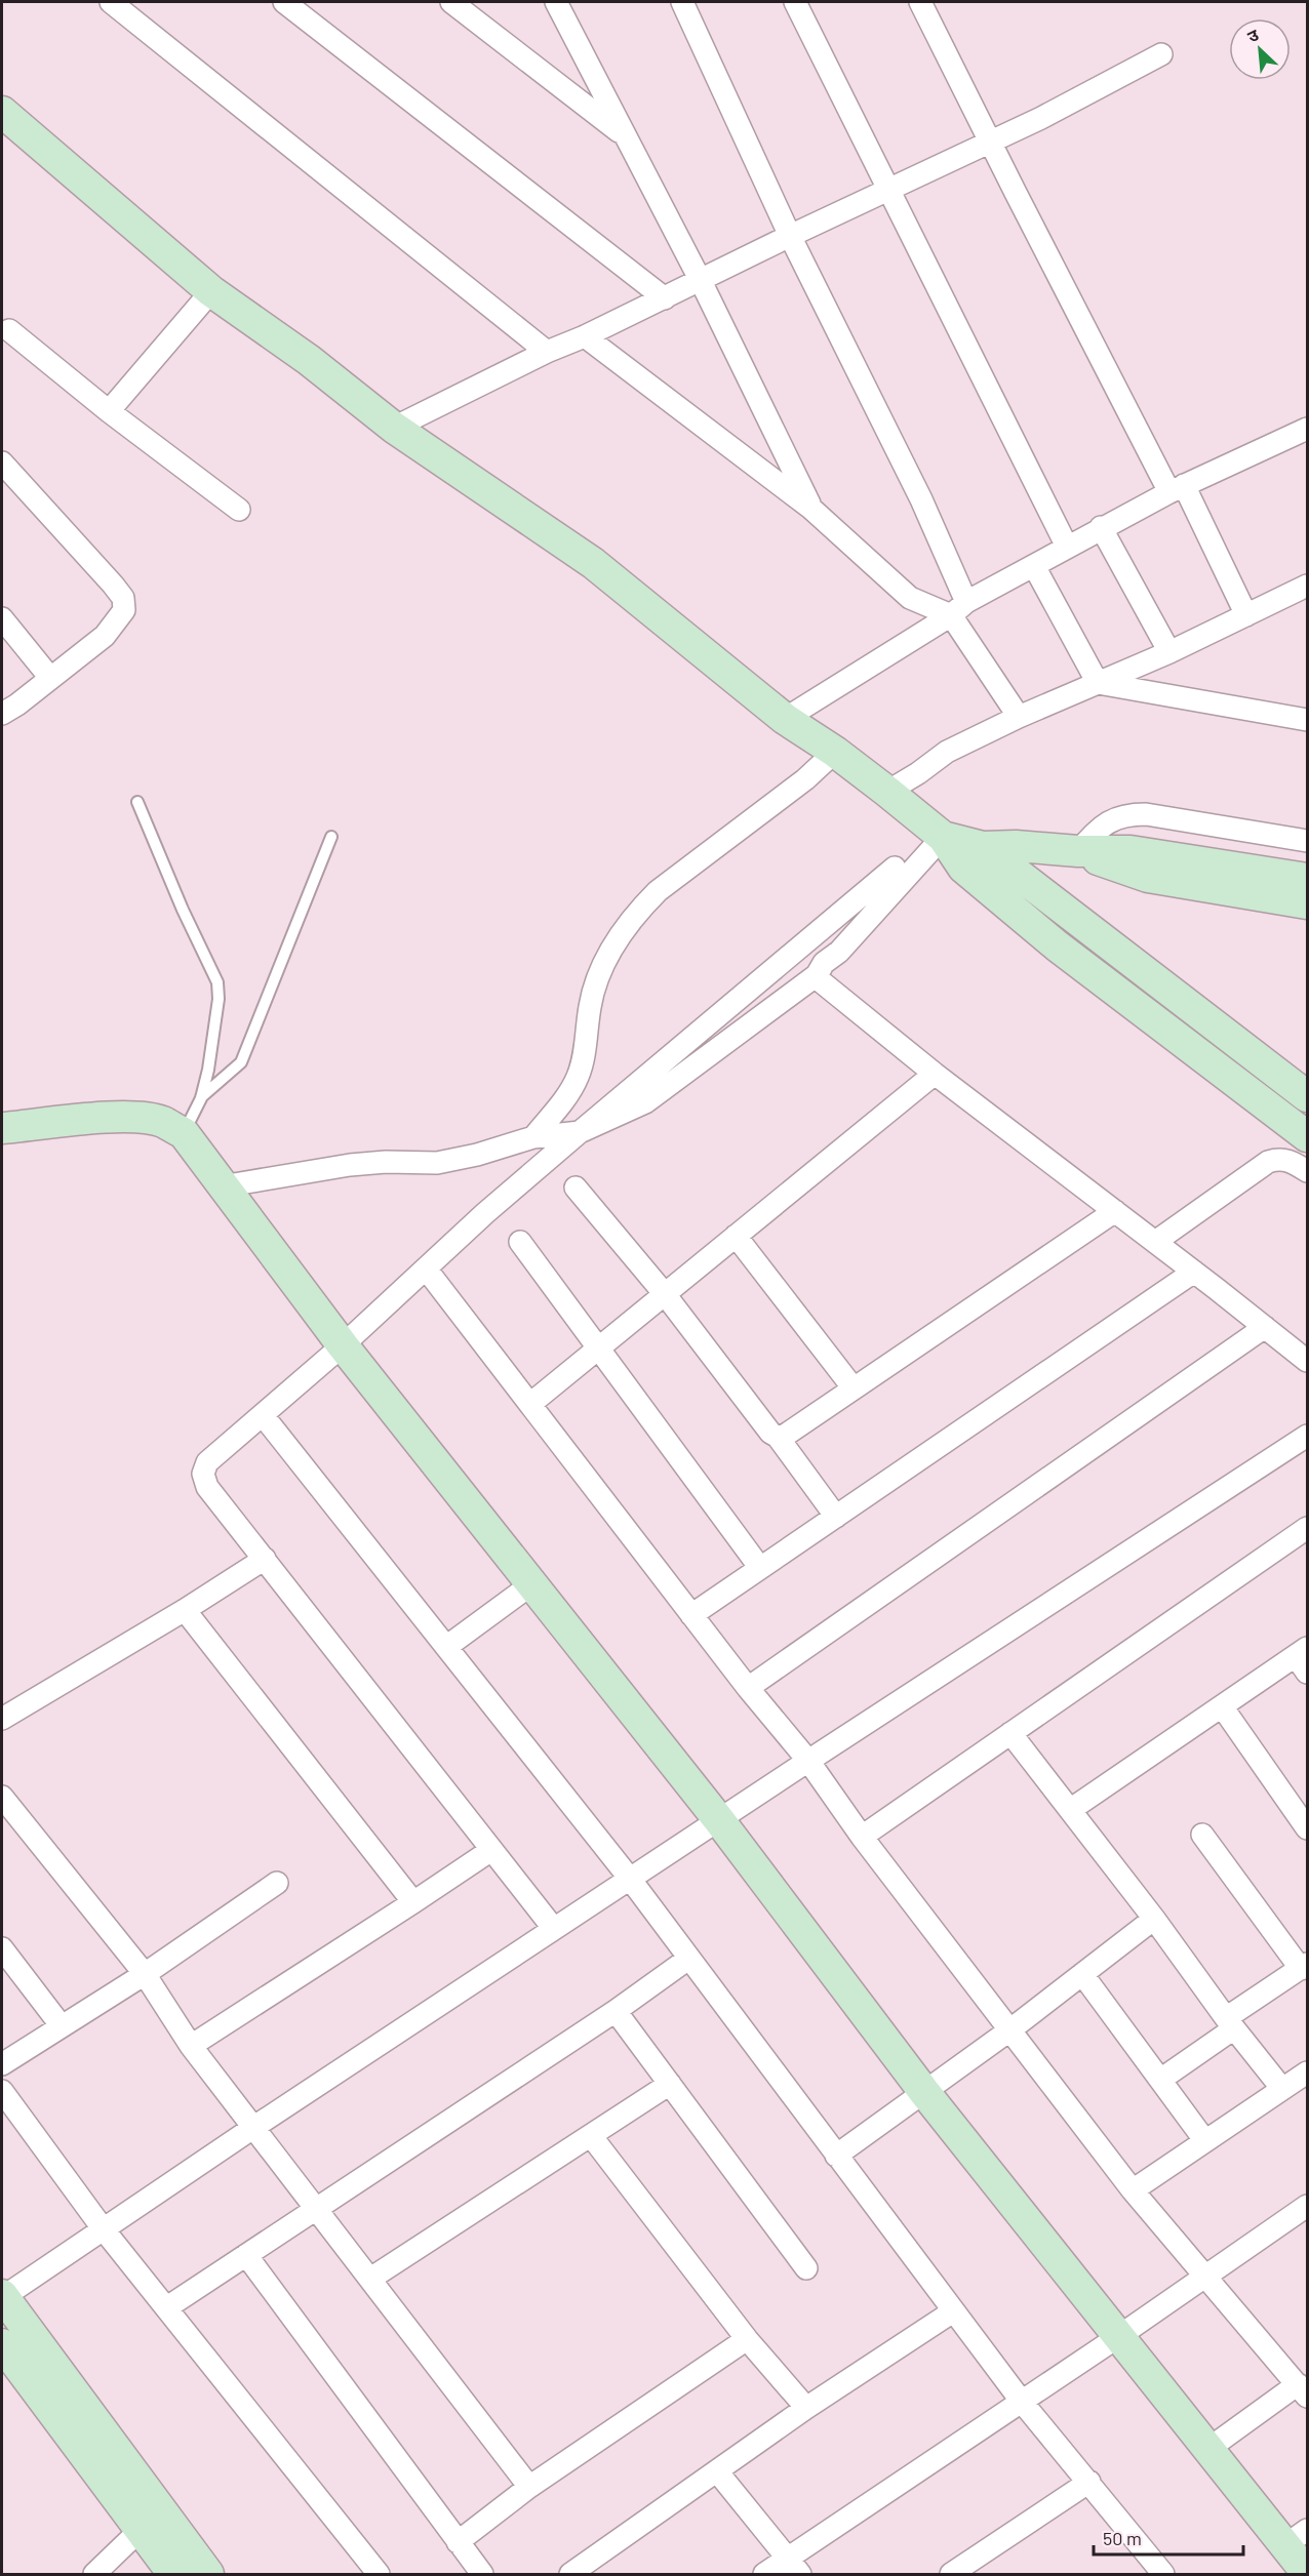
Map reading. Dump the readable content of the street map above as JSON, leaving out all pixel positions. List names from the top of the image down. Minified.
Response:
{"scale_bar":"50 m","north":"top left"}
